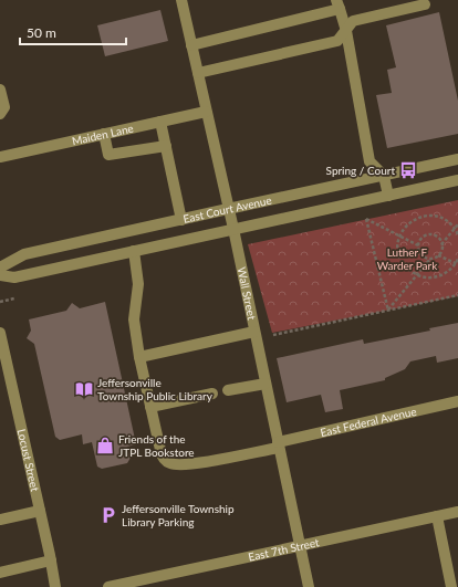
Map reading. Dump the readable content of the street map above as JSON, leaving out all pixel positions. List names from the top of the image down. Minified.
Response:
{"streets":{"street":["Maiden Lane","East Court Avenue","Wall Street","East Federal Avenue","Locust Street","East 7th Street"]},"crossings":[["Maiden Lane","Wall Street"],["East Court Avenue","Wall Street"],["East Court Avenue","East Federal Avenue"],["Wall Street","East Federal Avenue"],["Wall Street","East 7th Street"]],"parks":["Luther F Warder Park"],"places":{"bus stop":["Spring / Court"],"library":["Jeffersonville Township Public Library"],"shop":["Friends of the JTPL Bookstore"],"parking":["Jeffersonville Township Library Parking"]},"scale_bar":"50 m"}
